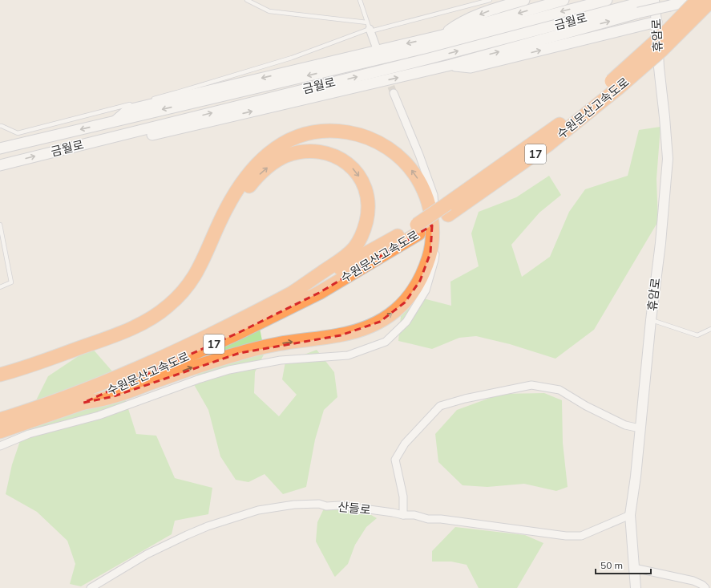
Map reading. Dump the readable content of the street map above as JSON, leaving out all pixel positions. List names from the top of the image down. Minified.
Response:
{"streets":{"highway":["수원문산고속도로","17"],"main road":["금월로"],"street":["휴암로","산들로"]},"crossings":[["휴암로","산들로"]],"scale_bar":"50 m"}
